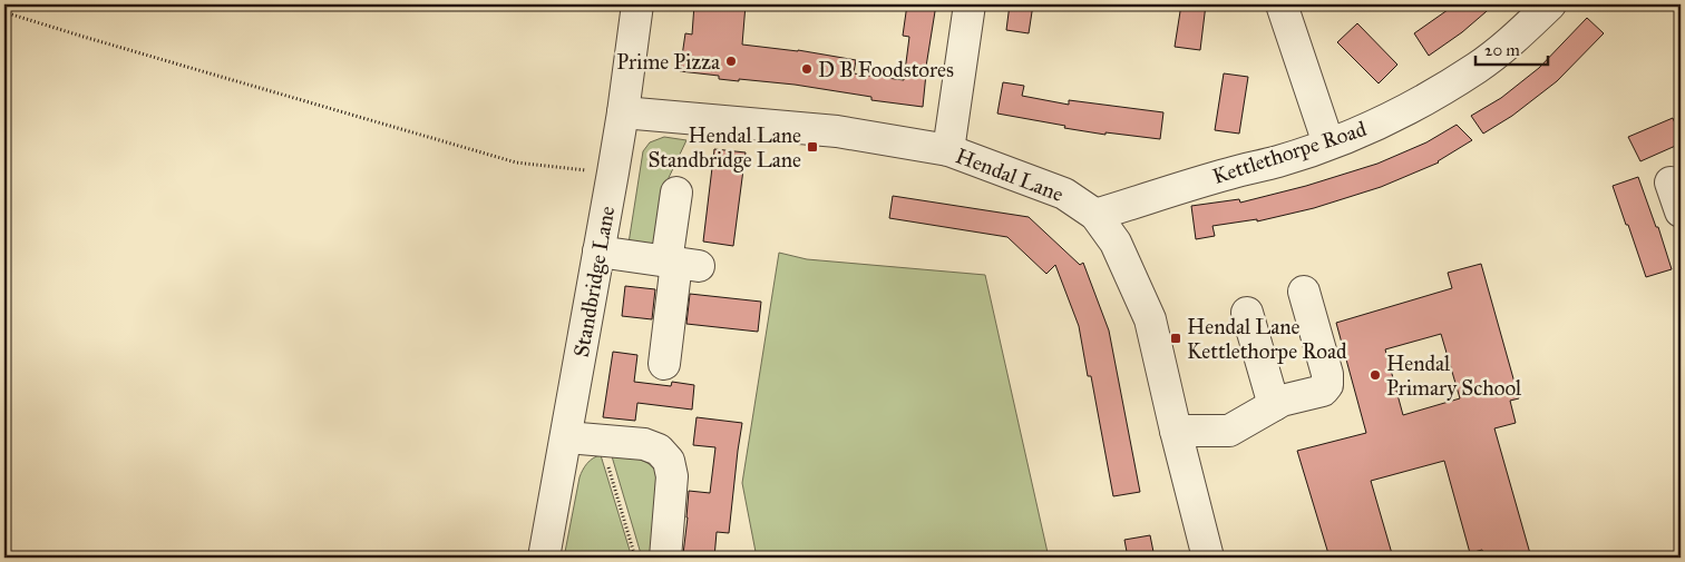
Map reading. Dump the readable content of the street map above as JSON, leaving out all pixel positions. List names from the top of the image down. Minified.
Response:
{"streets":{"street":["Kettlethorpe Road","Hendal Lane","Standbridge Lane"]},"crossings":[["Kettlethorpe Road","Hendal Lane"],["Hendal Lane","Standbridge Lane"]],"places":{"other":["Prime Pizza","D B Foodstores","Hendal Primary School"],"transit":["Hendal Lane Standbridge Lane","Hendal Lane Kettlethorpe Road"]},"scale_bar":"20 m"}
